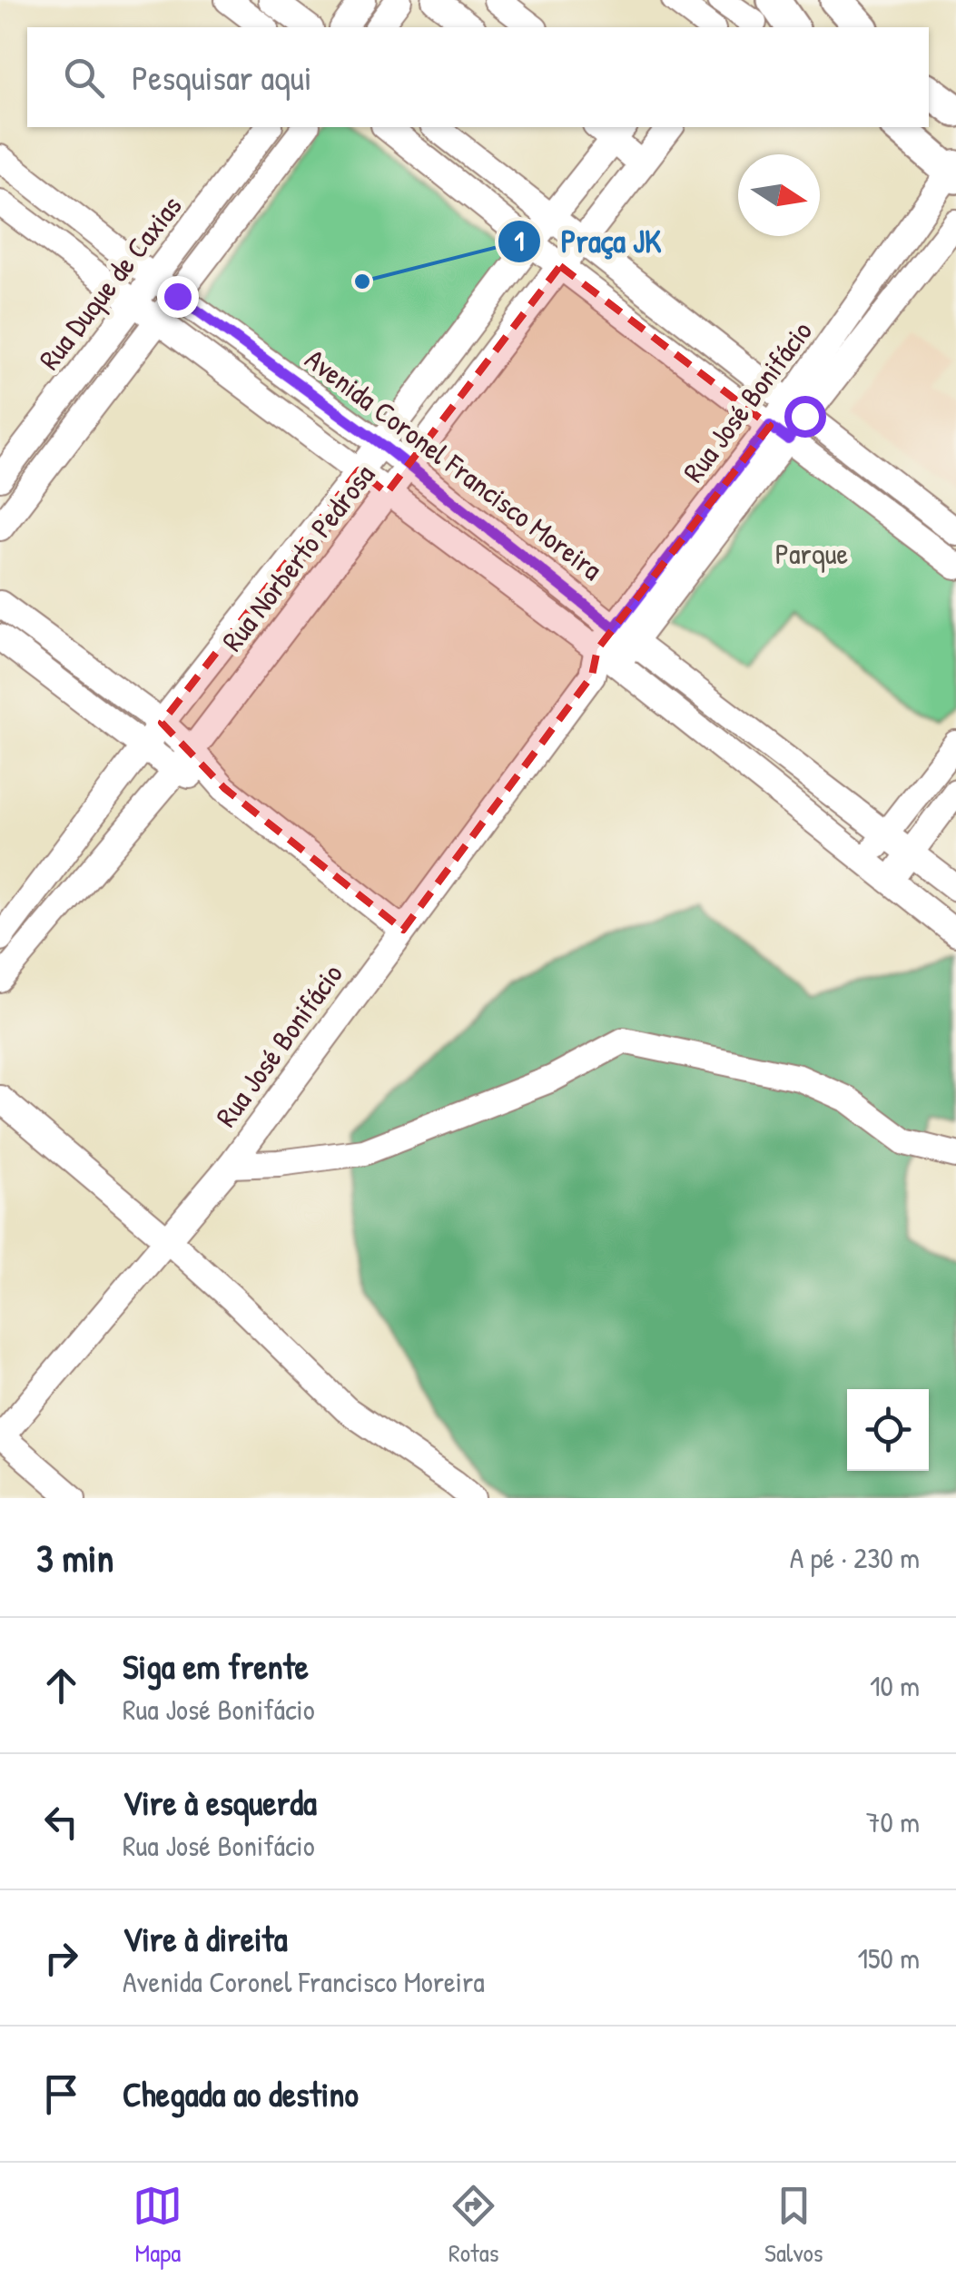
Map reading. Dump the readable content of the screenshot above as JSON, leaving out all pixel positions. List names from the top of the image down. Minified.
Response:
{"streets":{"street":["Rua Duque de Caxias","Rua José Bonifácio","Avenida Coronel Francisco Moreira","Rua Norberto Pedrosa"]},"crossings":[["Rua Duque de Caxias","Avenida Coronel Francisco Moreira"],["Rua José Bonifácio","Avenida Coronel Francisco Moreira"],["Avenida Coronel Francisco Moreira","Rua Norberto Pedrosa"]],"parks":["Parque"],"places":["Praça JK"],"north":"right","page":{"search":"Pesquisar aqui","heading":["3 min","A pé · 230 m"],"list":[["Siga em frente","Rua José Bonifácio","10 m"],["Vire à esquerda","Rua José Bonifácio","70 m"],["Vire à direita","Avenida Coronel Francisco Moreira","150 m"],"Chegada ao destino"],"nav":["Mapa","Rotas","Salvos"]}}
